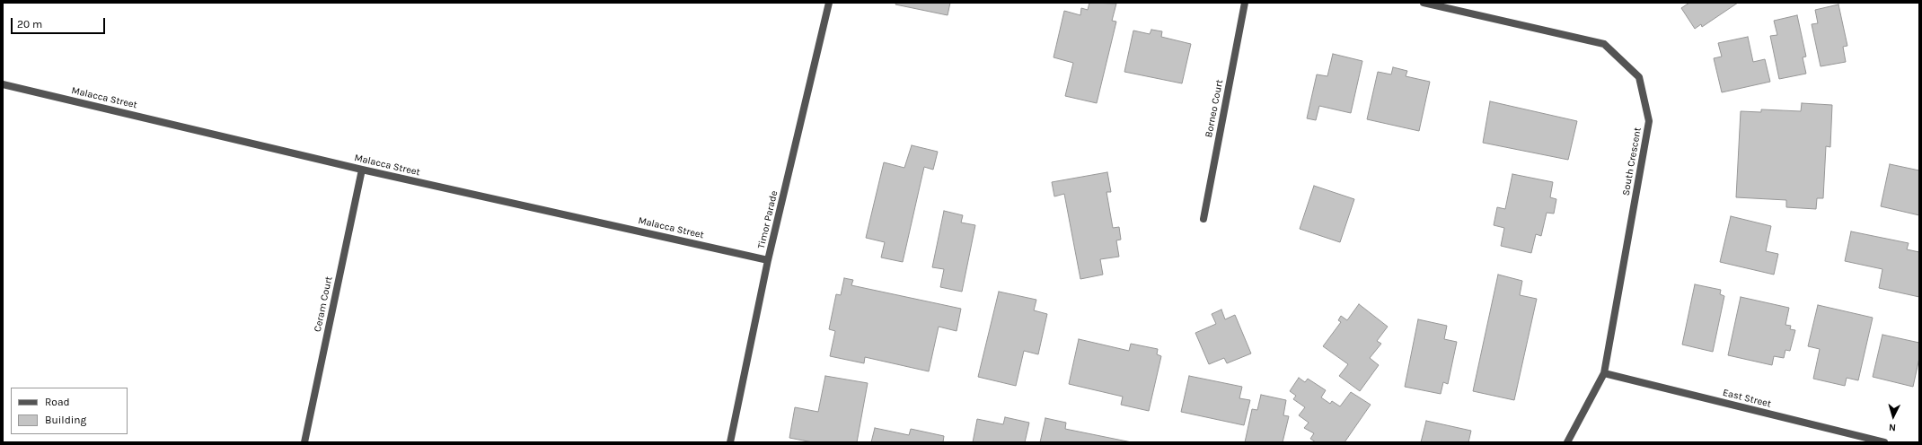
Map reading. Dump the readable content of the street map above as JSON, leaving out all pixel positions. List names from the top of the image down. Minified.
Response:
{"streets":{"street":["Malacca Street","Borneo Court","South Crescent","Timor Parade","Ceram Court","East Street"]},"crossings":[["Malacca Street","Timor Parade"],["Malacca Street","Ceram Court"],["South Crescent","East Street"]],"legend":["Road","Building"],"scale_bar":"20 m","north":"bottom"}
